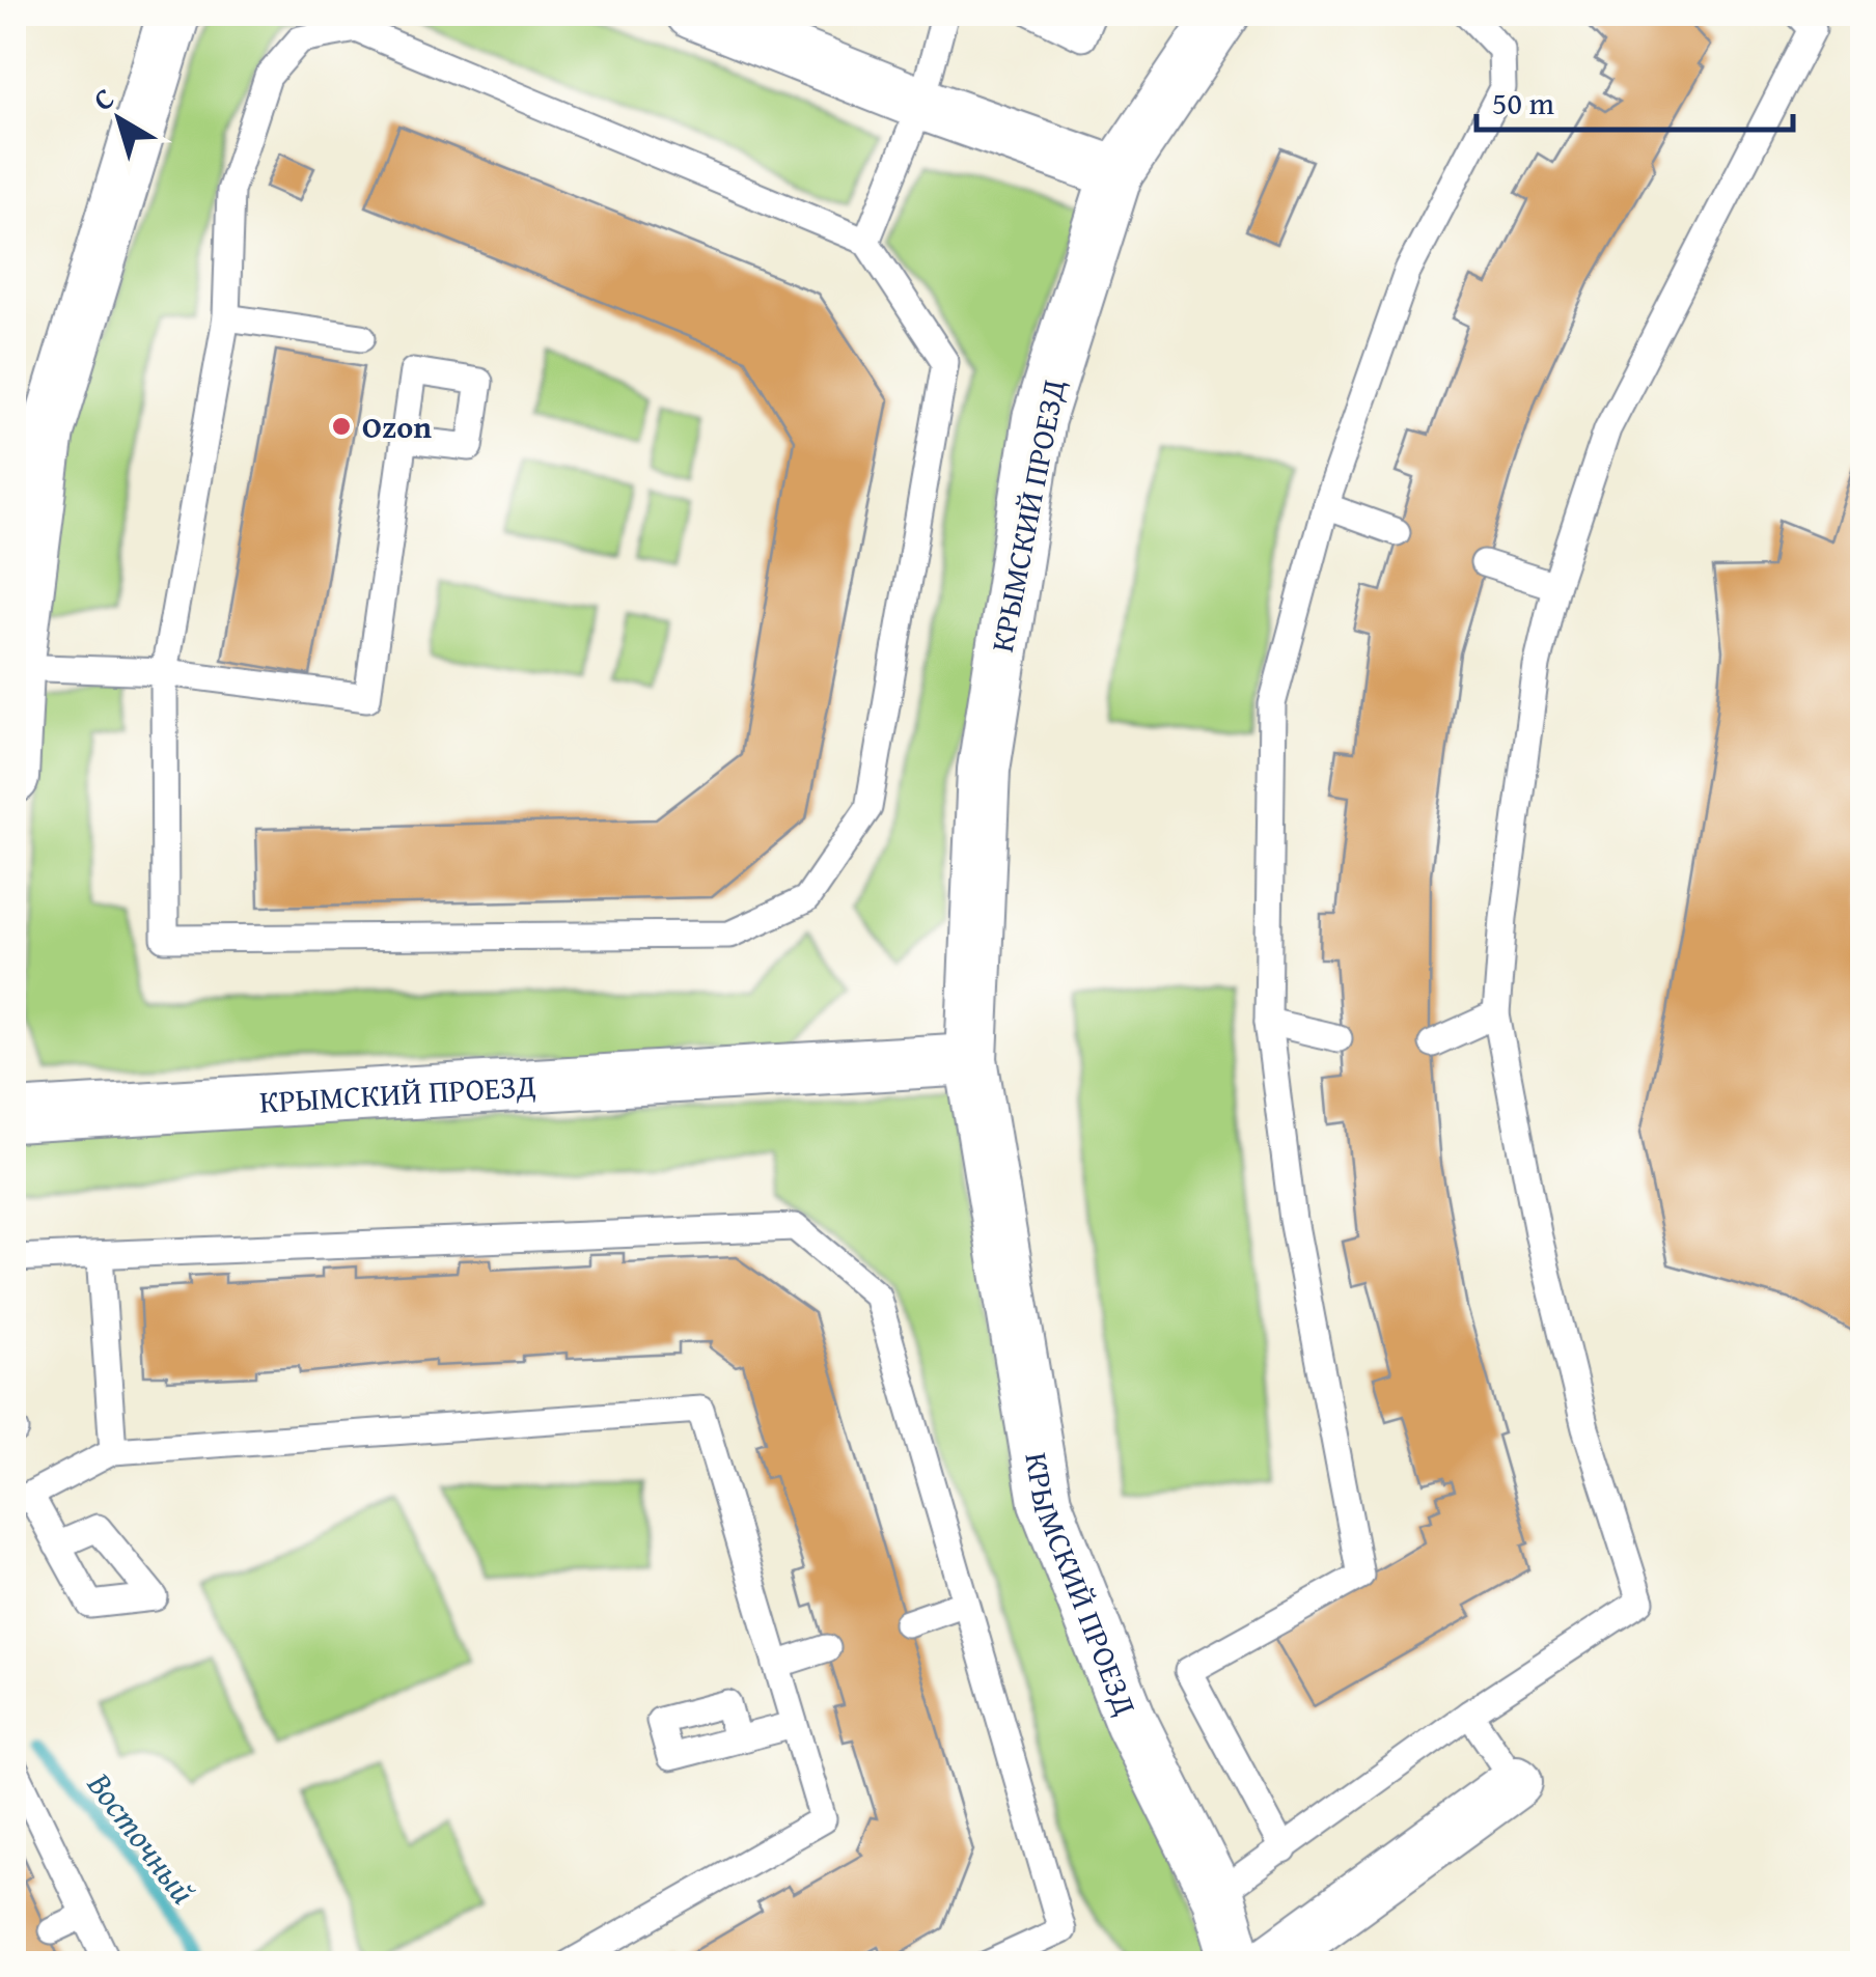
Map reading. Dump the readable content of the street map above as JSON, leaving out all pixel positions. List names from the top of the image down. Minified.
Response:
{"streets":{"street":["КРЫМСКИЙ ПРОЕЗД"]},"water":["Восточный"],"places":["Ozon"],"scale_bar":"50 m","north":"top left"}
